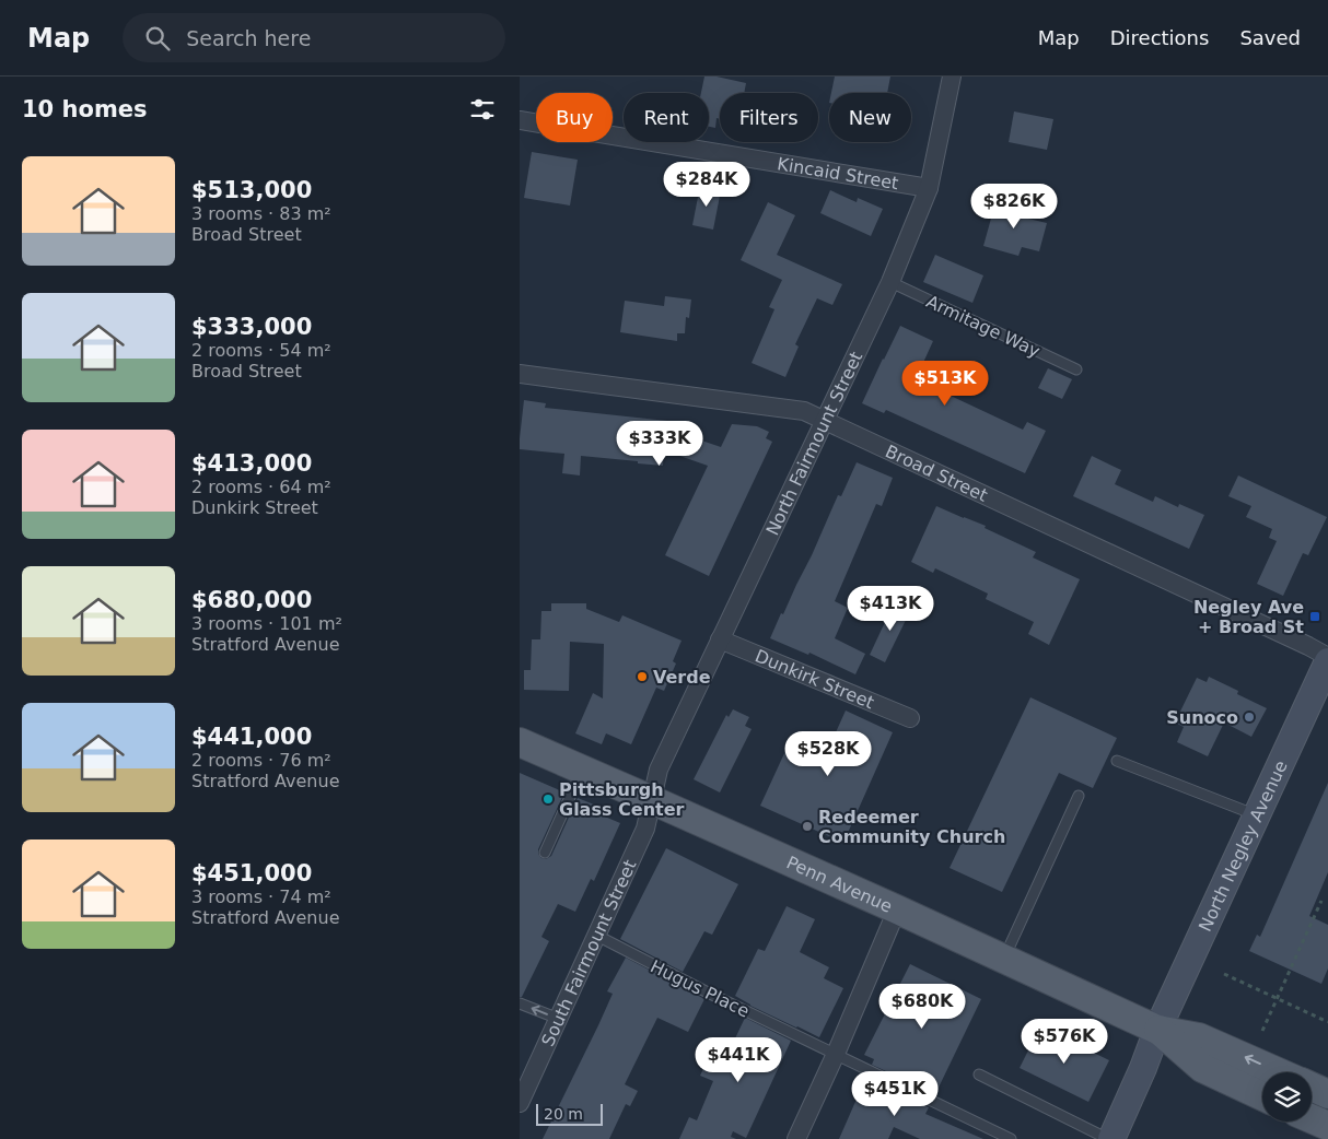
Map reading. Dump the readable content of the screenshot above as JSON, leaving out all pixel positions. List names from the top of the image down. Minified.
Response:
{"streets":{"main road":["North Negley Avenue","Penn Avenue"],"street":["Kincaid Street","North Fairmount Street","Broad Street","Dunkirk Street","South Fairmount Street"],"lane":["Armitage Way","Hugus Place"]},"crossings":[["Kincaid Street","North Fairmount Street"],["Armitage Way","North Fairmount Street"],["North Fairmount Street","Broad Street"],["North Fairmount Street","Dunkirk Street"],["North Fairmount Street","Penn Avenue"],["North Fairmount Street","South Fairmount Street"],["North Negley Avenue","Penn Avenue"],["Penn Avenue","South Fairmount Street"],["South Fairmount Street","Hugus Place"]],"places":{"transit":["Negley Ave + Broad St"],"other":["Verde","Sunoco","Pittsburgh Glass Center","Redeemer Community Church"]},"scale_bar":"20 m","page":{"header":"Map","search":"Search here","nav":["Map","Directions","Saved"],"heading":"10 homes","chip":["Buy","Rent","Filters","New"],"list":[{"name":"$513,000","note":"3 rooms · 83 m² · Broad Street"},{"name":"$333,000","note":"2 rooms · 54 m² · Broad Street"},{"name":"$413,000","note":"2 rooms · 64 m² · Dunkirk Street"},{"name":"$680,000","note":"3 rooms · 101 m² · Stratford Avenue"},{"name":"$441,000","note":"2 rooms · 76 m² · Stratford Avenue"},{"name":"$451,000","note":"3 rooms · 74 m² · Stratford Avenue"}],"price":["$284K","$826K","$513K","$333K","$413K","$528K","$680K","$576K","$441K","$451K"],"scale":"20 m"}}
